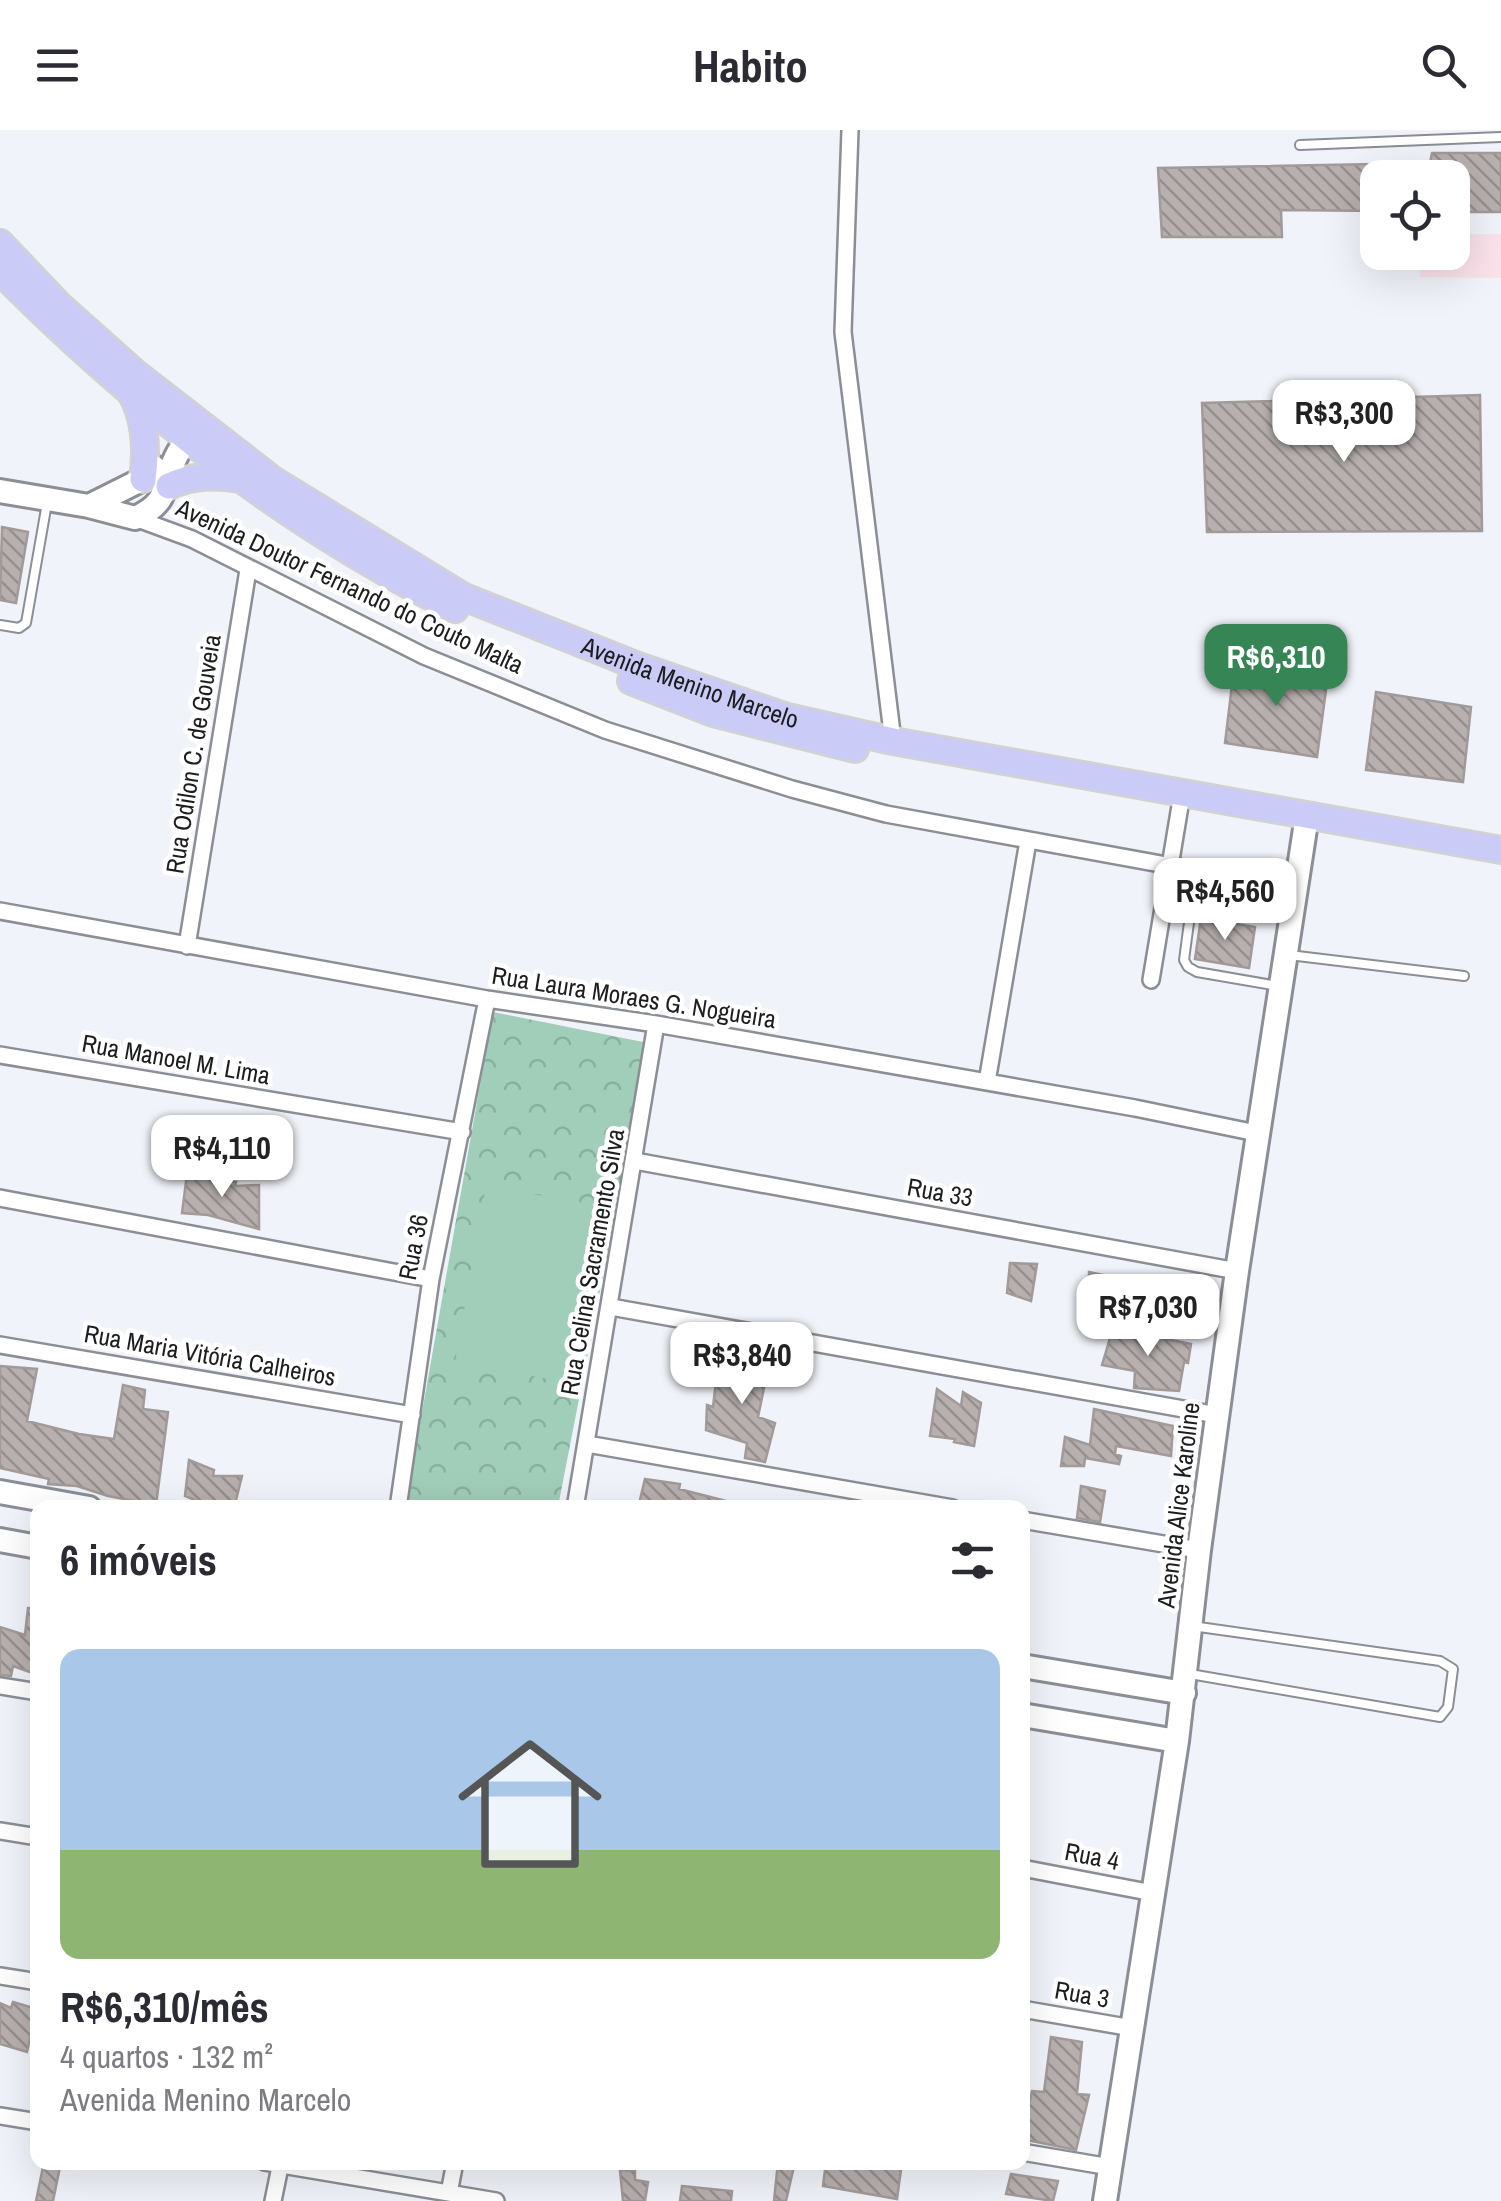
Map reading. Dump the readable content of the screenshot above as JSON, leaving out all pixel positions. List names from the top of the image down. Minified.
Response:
{"streets":{"main road":["Avenida Menino Marcelo"],"street":["Avenida Doutor Fernando do Couto Malta","Rua Odilon C. de Gouveia","Rua Laura Moraes G. Nogueira","Rua Manoel M. Lima","Rua 33","Rua 36","Rua Celina Sacramento Silva","Rua Maria Vitória Calheiros","Avenida Alice Karoline","Rua 4","Rua 3"]},"crossings":[["Avenida Doutor Fernando do Couto Malta","Avenida Menino Marcelo"],["Avenida Doutor Fernando do Couto Malta","Rua Odilon C. de Gouveia"],["Avenida Doutor Fernando do Couto Malta","Avenida Alice Karoline"],["Avenida Menino Marcelo","Avenida Alice Karoline"],["Rua Odilon C. de Gouveia","Rua Laura Moraes G. Nogueira"],["Rua Laura Moraes G. Nogueira","Rua 36"],["Rua Laura Moraes G. Nogueira","Rua Celina Sacramento Silva"],["Rua Laura Moraes G. Nogueira","Avenida Alice Karoline"],["Rua Manoel M. Lima","Rua 36"],["Rua 33","Rua Celina Sacramento Silva"],["Rua 33","Avenida Alice Karoline"],["Rua 36","Rua Maria Vitória Calheiros"],["Avenida Alice Karoline","Rua 4"],["Avenida Alice Karoline","Rua 3"]],"page":{"header":"Habito","price":["R$3,300","R$6,310","R$4,560","R$4,110","R$7,030","R$3,840"],"heading":"6 imóveis","list":[{"name":"R$6,310/mês","note":"4 quartos · 132 m² · Avenida Menino Marcelo"}]}}
